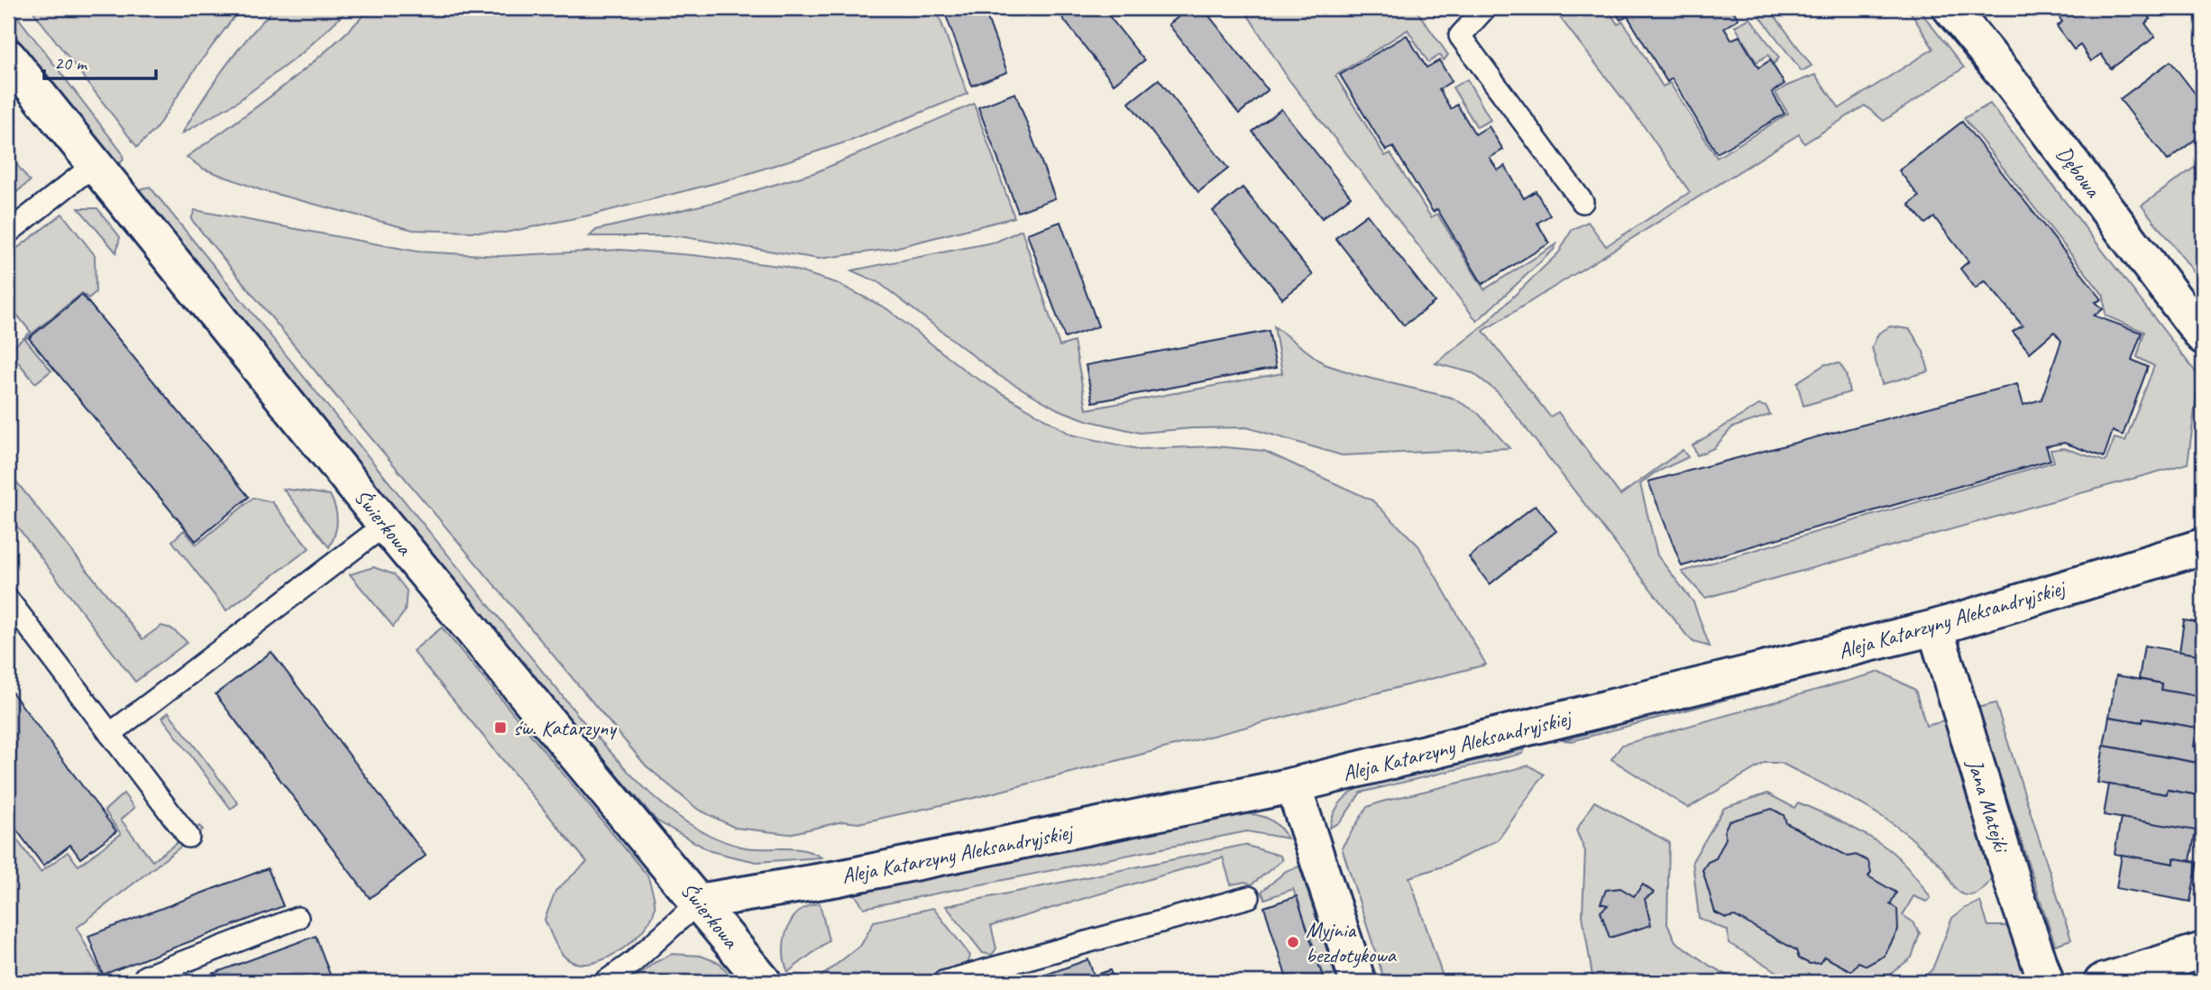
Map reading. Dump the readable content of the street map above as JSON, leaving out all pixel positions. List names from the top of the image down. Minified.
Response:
{"streets":{"street":["Dębowa","Świerkowa","Aleja Katarzyny Aleksandryjskiej","Jana Matejki"]},"crossings":[["Świerkowa","Aleja Katarzyny Aleksandryjskiej"],["Aleja Katarzyny Aleksandryjskiej","Jana Matejki"]],"places":{"transit":["św. Katarzyny"],"other":["Myjnia bezdotykowa"]},"scale_bar":"20 m"}
